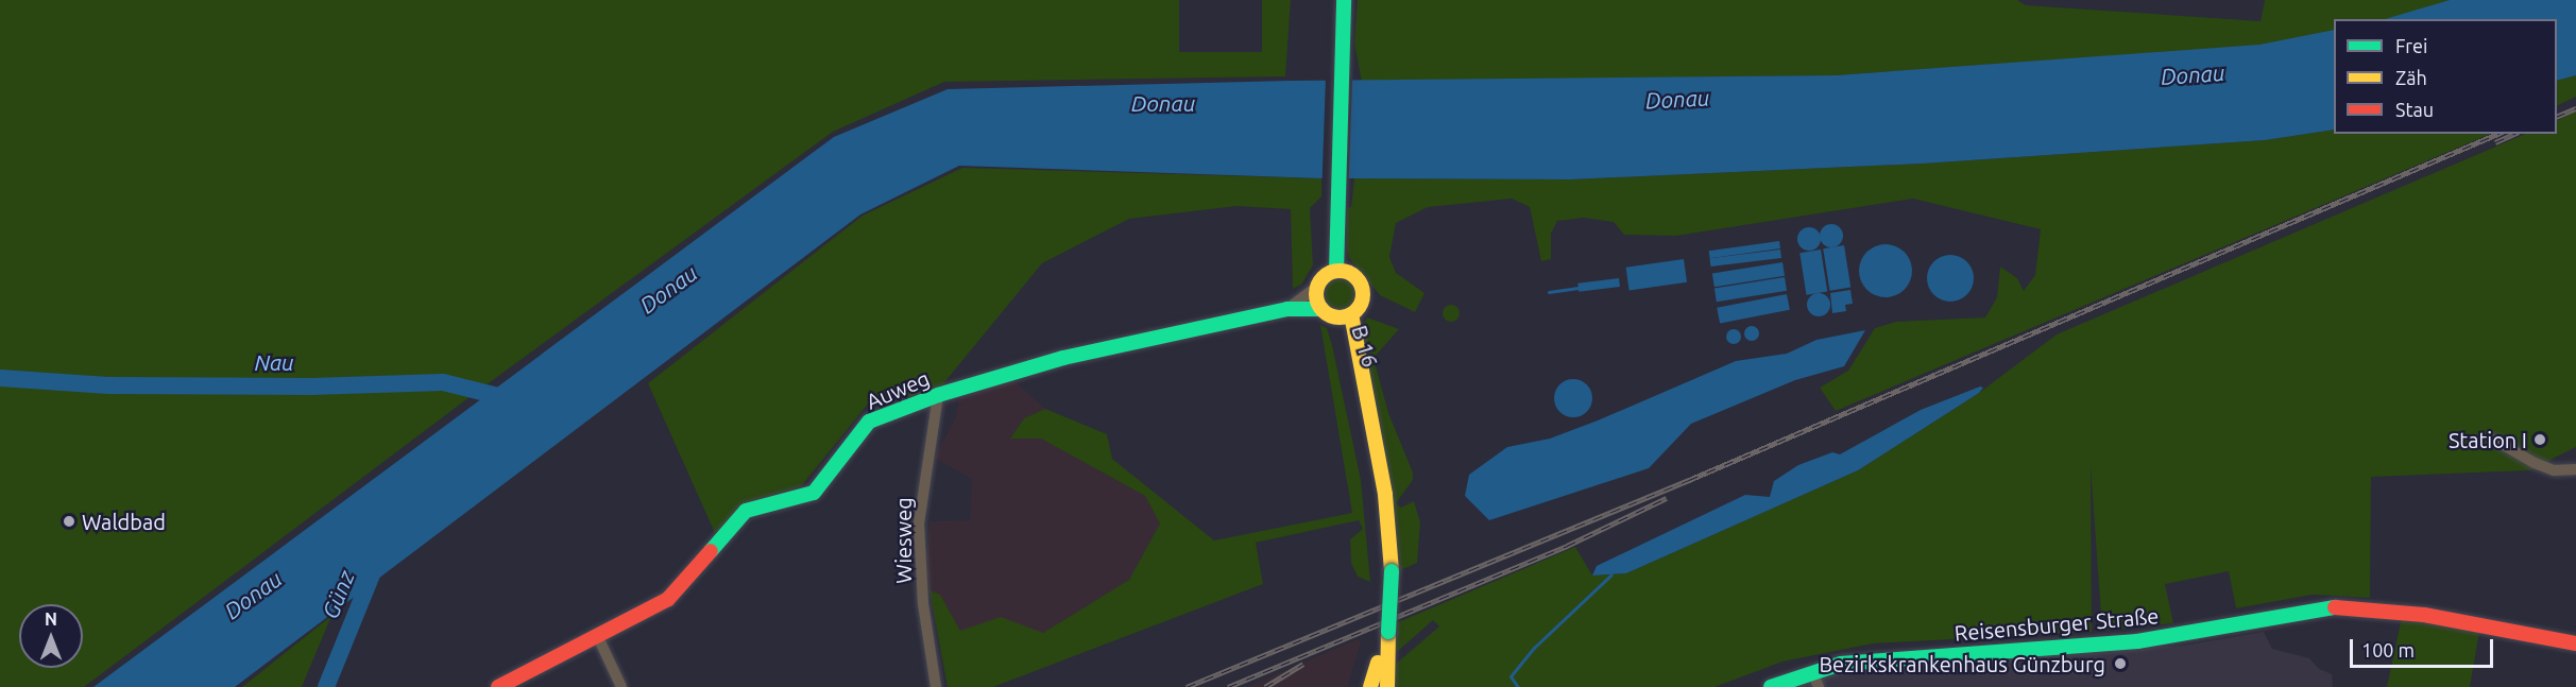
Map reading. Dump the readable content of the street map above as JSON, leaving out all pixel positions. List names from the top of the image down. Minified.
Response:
{"streets":{"street":["B 16","Auweg","Wiesweg","Reisensburger Straße"]},"crossings":[["B 16","Auweg"],["Auweg","Wiesweg"]],"water":["Donau","Nau","Günz"],"places":["Station I","Waldbad","Bezirkskrankenhaus Günzburg"],"legend":["Frei","Zäh","Stau"],"scale_bar":"100 m","north":"top"}
